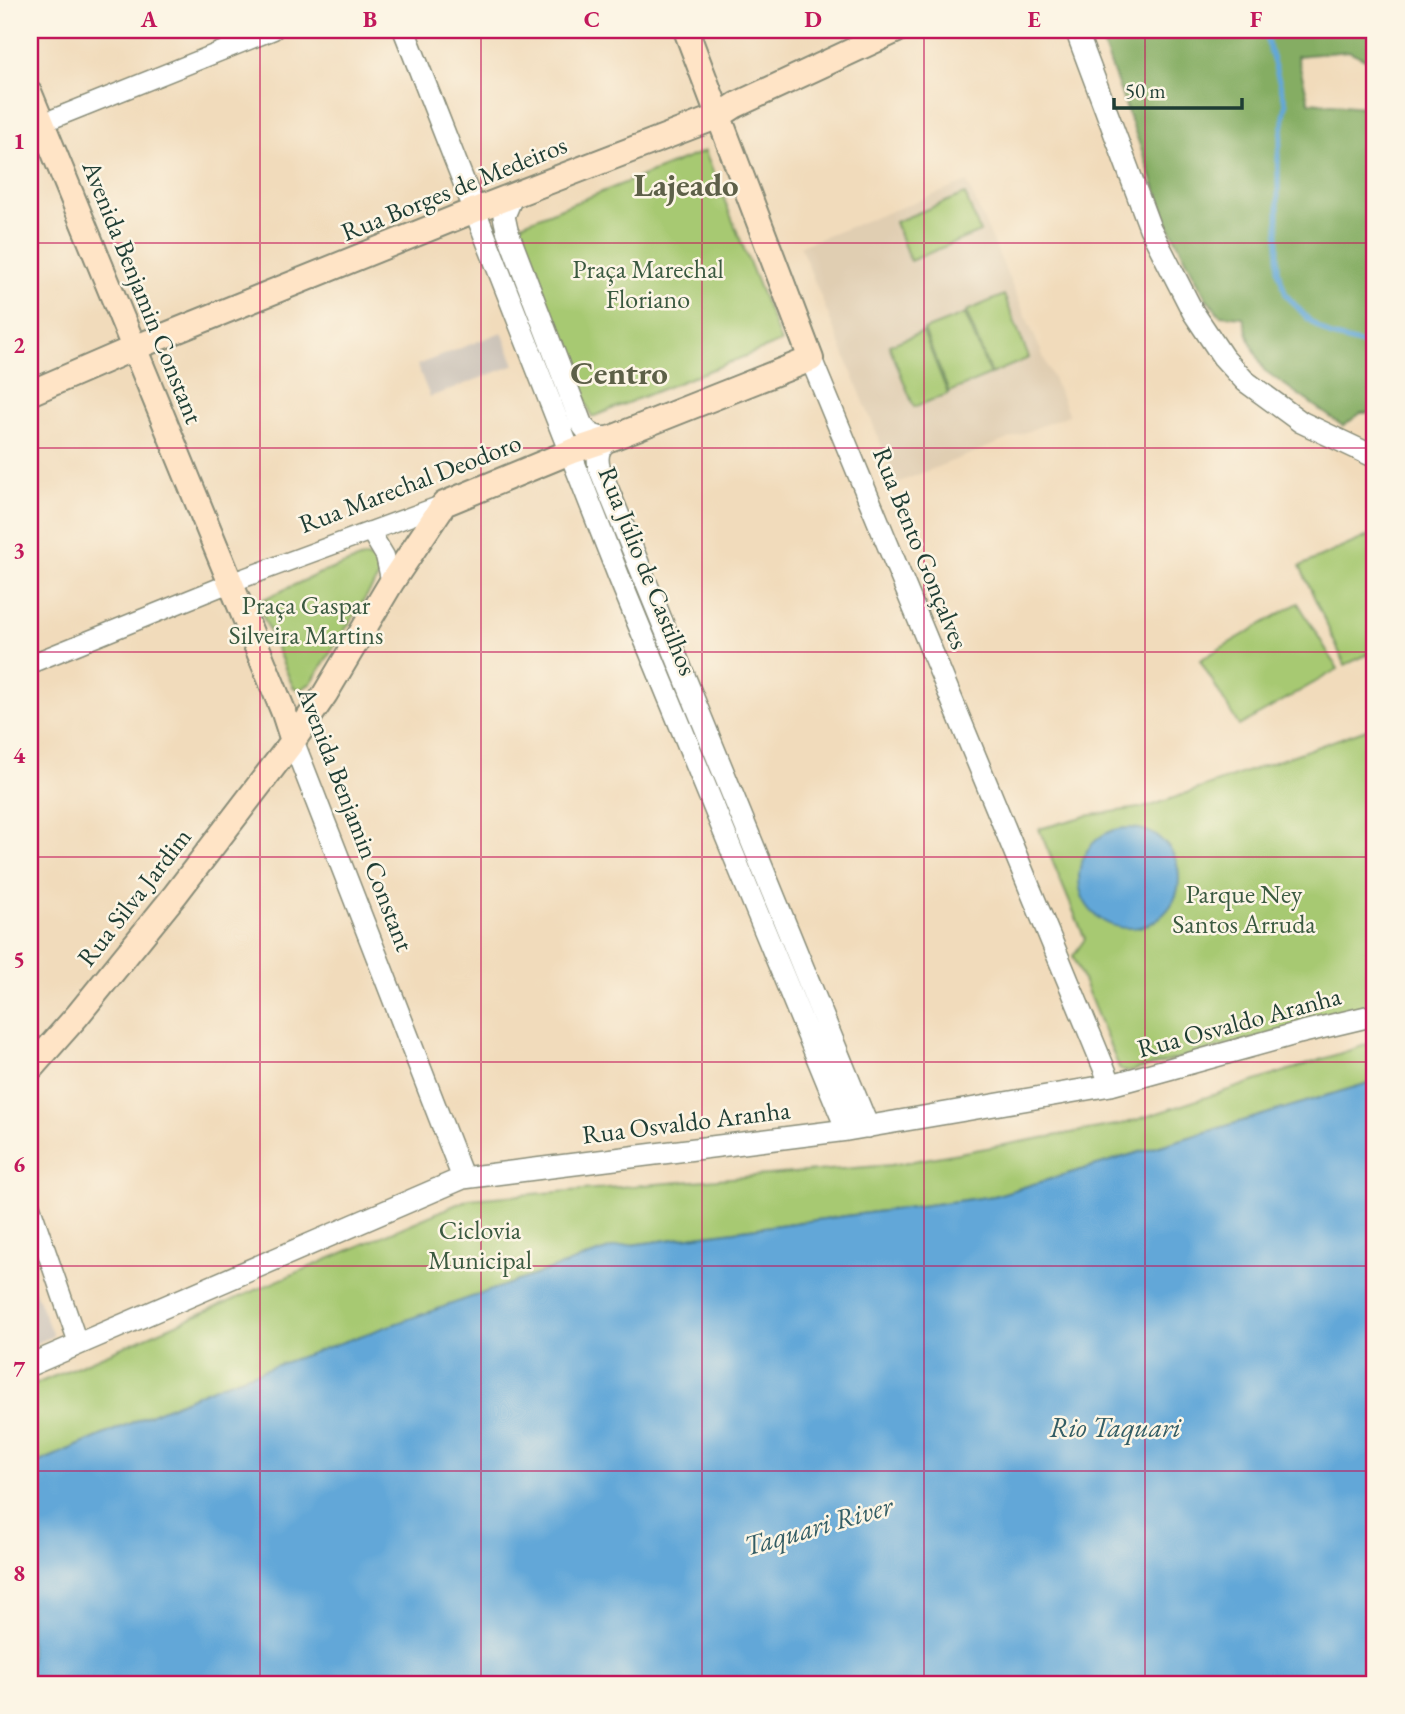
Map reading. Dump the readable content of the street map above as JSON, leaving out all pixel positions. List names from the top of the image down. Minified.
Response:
{"streets":{"main road":["Rua Borges de Medeiros","Avenida Benjamin Constant","Rua Marechal Deodoro","Rua Bento Gonçalves","Rua Silva Jardim"],"street":["Rua Júlio de Castilhos","Rua Osvaldo Aranha"]},"crossings":[["Rua Borges de Medeiros","Avenida Benjamin Constant"],["Rua Borges de Medeiros","Rua Bento Gonçalves"],["Rua Borges de Medeiros","Rua Júlio de Castilhos"],["Avenida Benjamin Constant","Rua Marechal Deodoro"],["Avenida Benjamin Constant","Rua Silva Jardim"],["Avenida Benjamin Constant","Rua Osvaldo Aranha"],["Rua Marechal Deodoro","Rua Bento Gonçalves"],["Rua Marechal Deodoro","Rua Júlio de Castilhos"],["Rua Marechal Deodoro","Rua Silva Jardim"],["Rua Bento Gonçalves","Rua Osvaldo Aranha"],["Rua Júlio de Castilhos","Rua Osvaldo Aranha"]],"districts":["Lajeado","Centro"],"water":["Rio Taquari","Taquari River"],"parks":["Praça Marechal Floriano","Praça Gaspar Silveira Martins","Parque Ney Santos Arruda","Ciclovia Municipal"],"scale_bar":"50 m","grid":{"columns":["A","B","C","D","E","F"],"rows":["1","2","3","4","5","6","7","8"]}}
